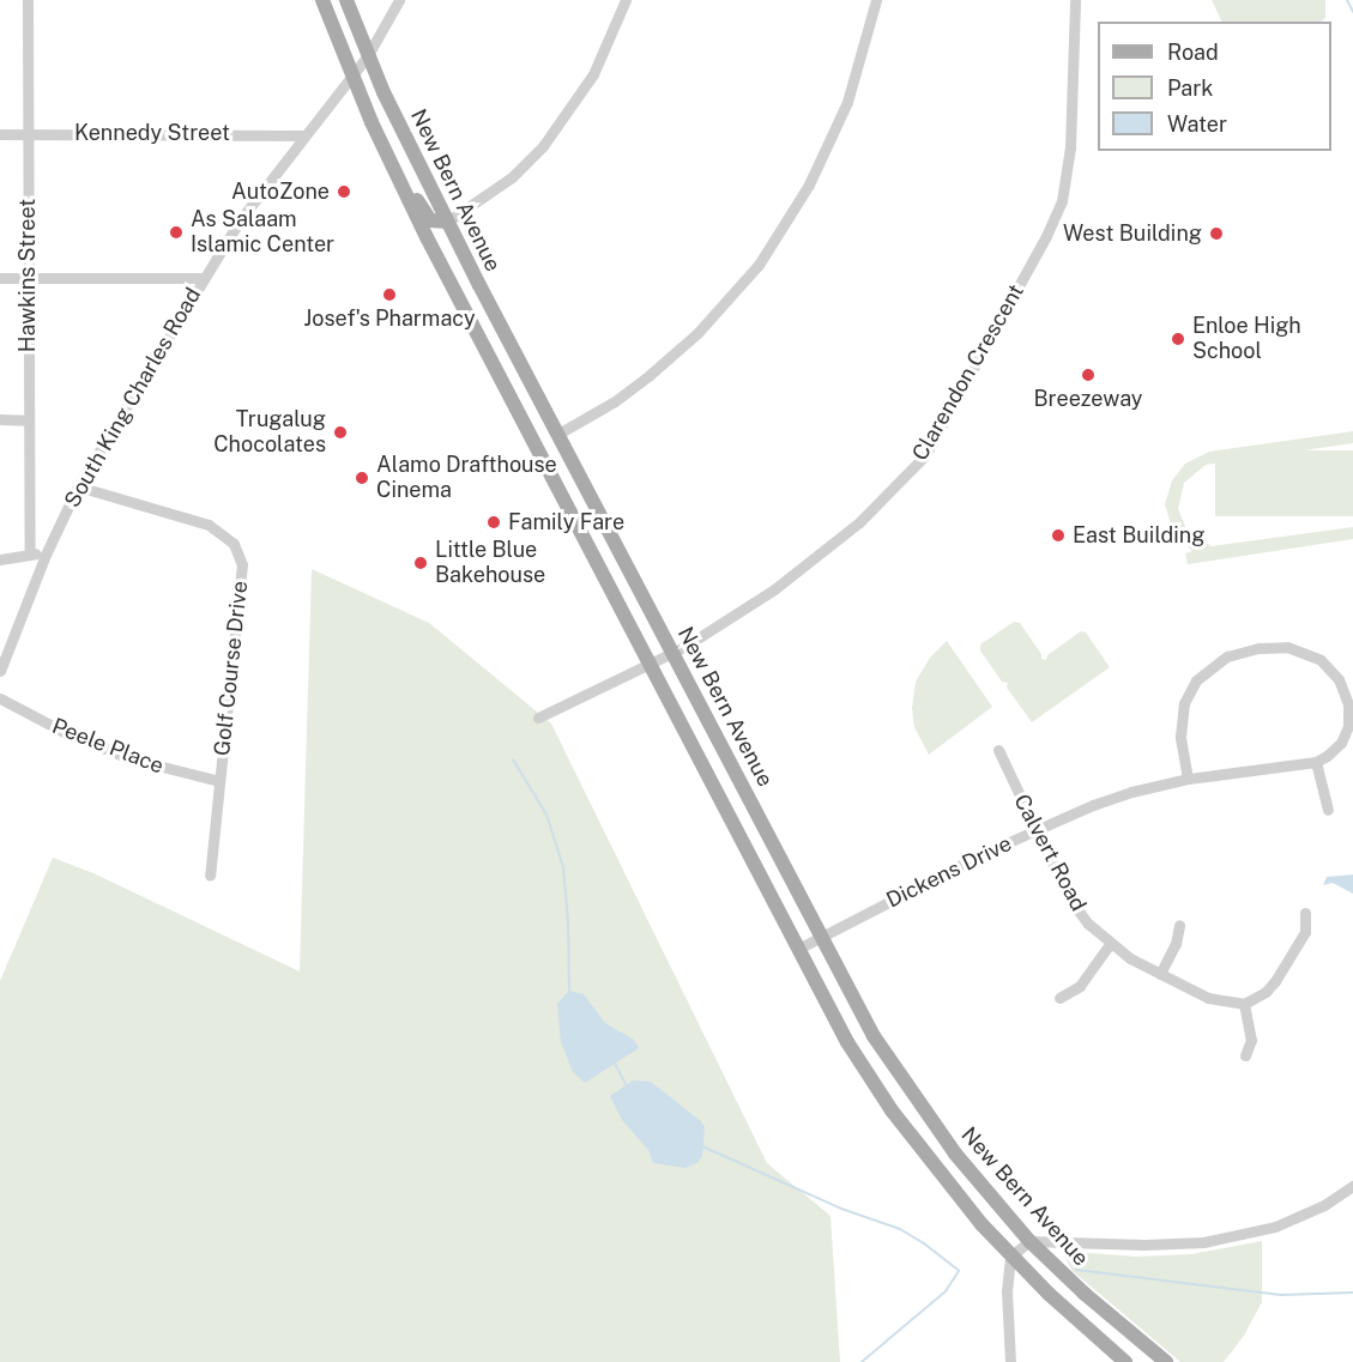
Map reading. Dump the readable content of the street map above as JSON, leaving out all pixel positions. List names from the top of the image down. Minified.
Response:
{"streets":{"main road":["New Bern Avenue"],"street":["Kennedy Street","Hawkins Street","Clarendon Crescent","South King Charles Road","Golf Course Drive","Peele Place","Calvert Road","Dickens Drive"]},"crossings":[["Kennedy Street","Hawkins Street"],["Kennedy Street","South King Charles Road"],["New Bern Avenue","Clarendon Crescent"],["New Bern Avenue","South King Charles Road"],["New Bern Avenue","Dickens Drive"],["South King Charles Road","Golf Course Drive"],["Golf Course Drive","Peele Place"],["Calvert Road","Dickens Drive"]],"places":["AutoZone","As Salaam Islamic Center","West Building","Josef's Pharmacy","Enloe High School","Breezeway","Trugalug Chocolates","Alamo Drafthouse Cinema","Family Fare","East Building","Little Blue Bakehouse"],"legend":["Road","Park","Water"]}
